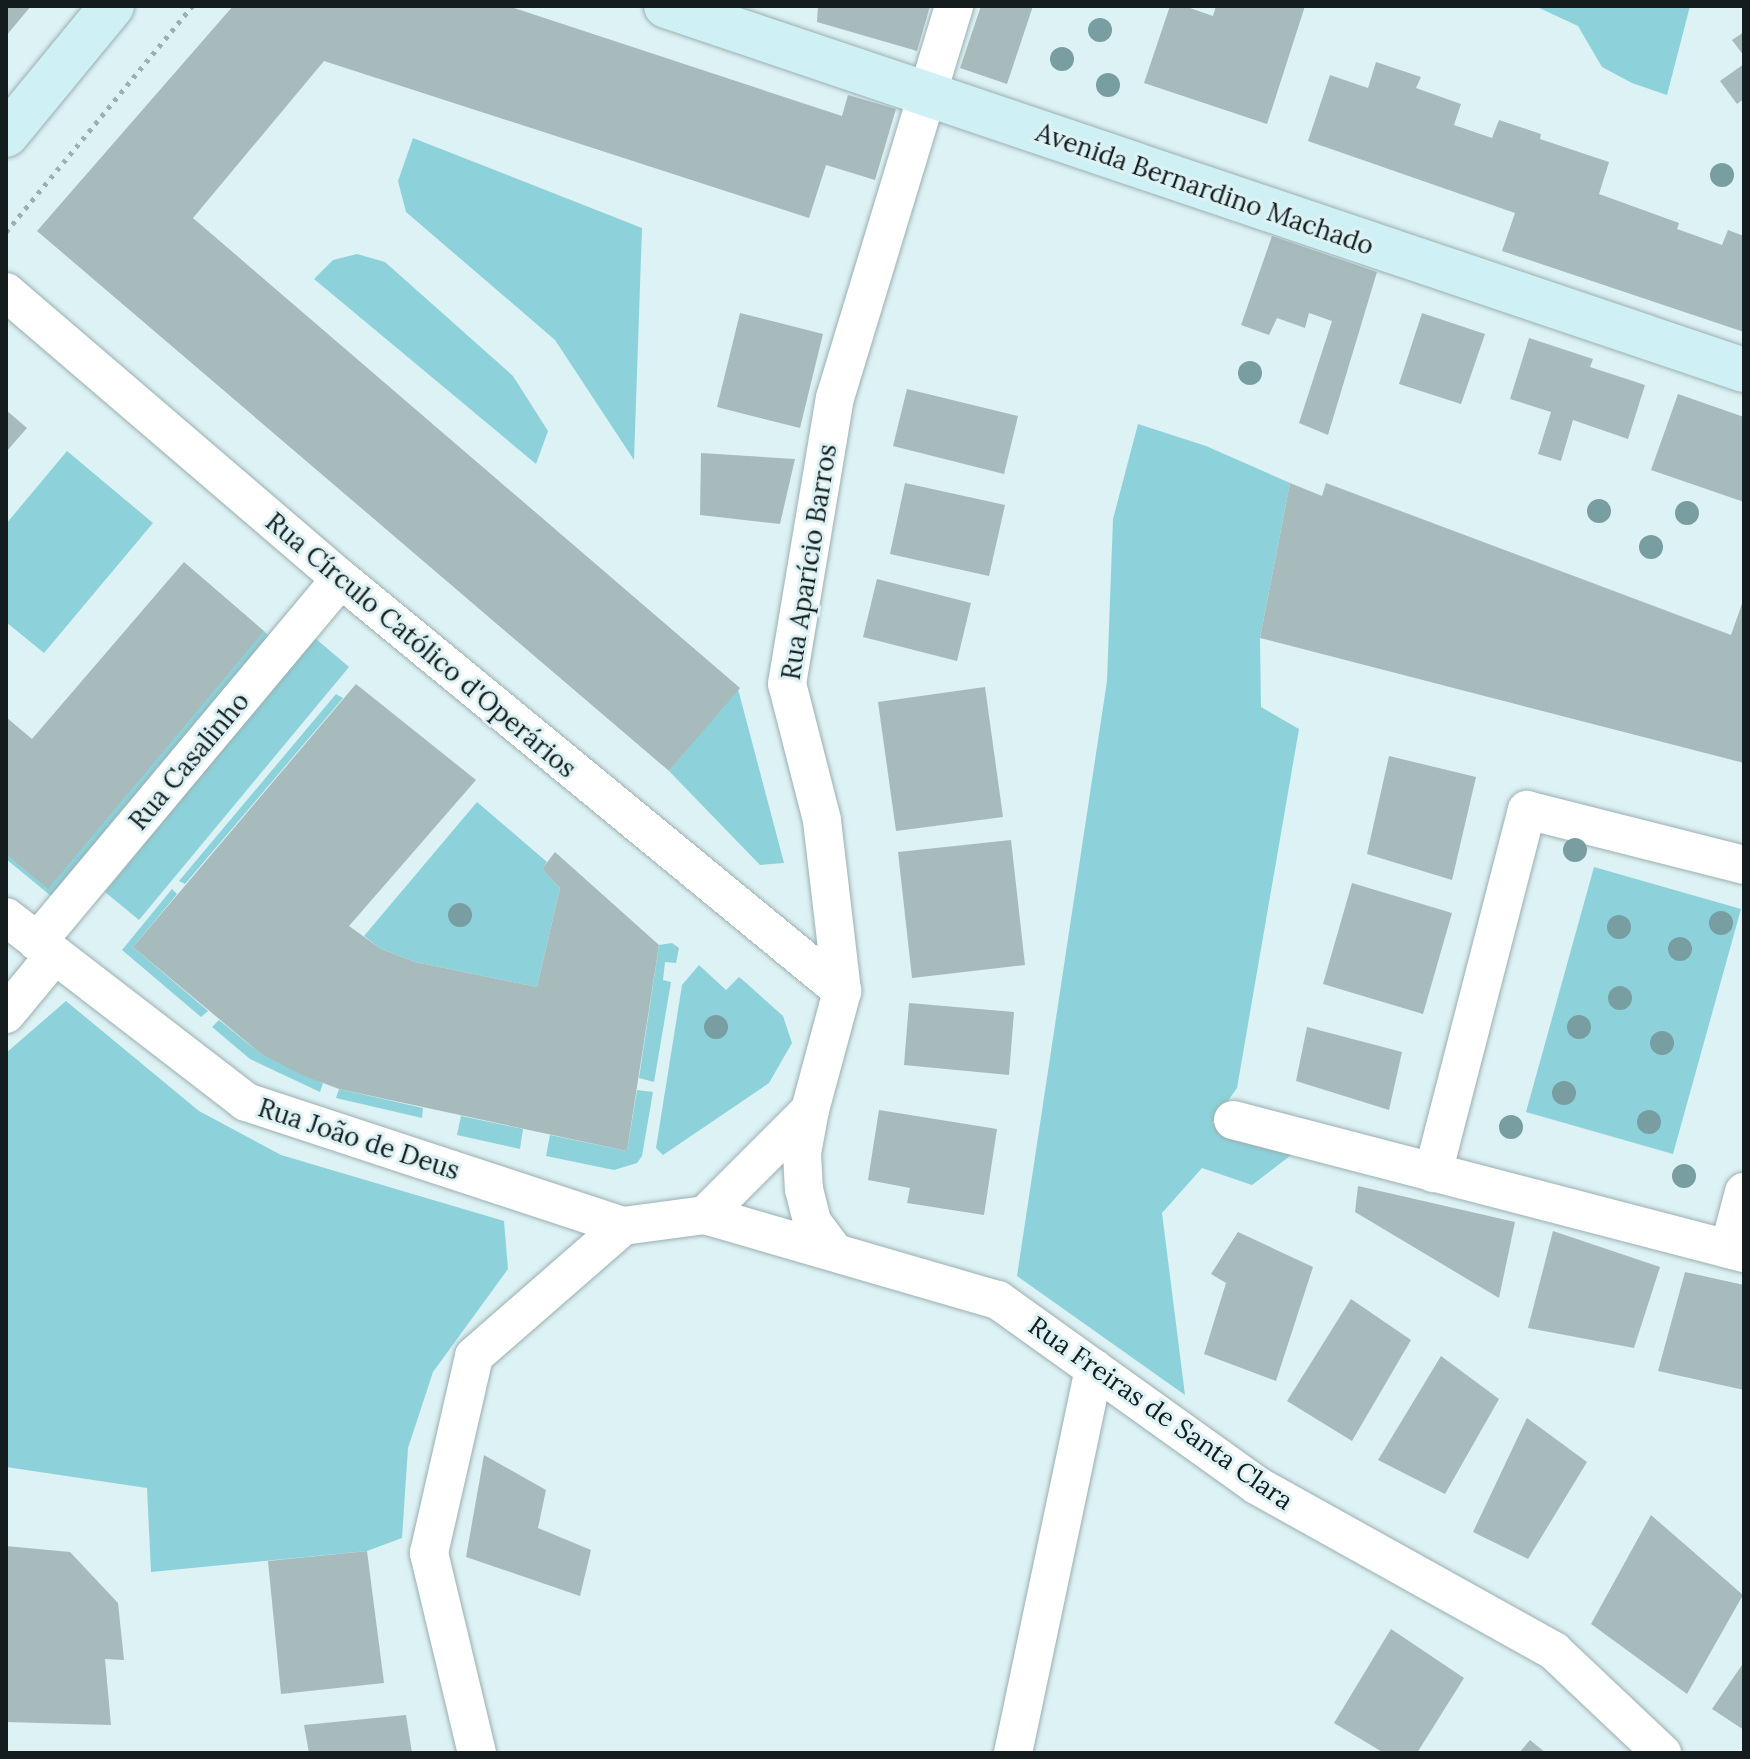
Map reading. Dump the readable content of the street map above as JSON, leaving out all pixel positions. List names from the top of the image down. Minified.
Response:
{"streets":{"main road":["Avenida Bernardino Machado"],"street":["Rua Aparício Barros","Rua Círculo Católico d'Operários","Rua Casalinho","Rua João de Deus","Rua Freiras de Santa Clara"]},"crossings":[["Avenida Bernardino Machado","Rua Aparício Barros"],["Rua Aparício Barros","Rua Círculo Católico d'Operários"],["Rua Aparício Barros","Rua Freiras de Santa Clara"],["Rua Círculo Católico d'Operários","Rua Casalinho"],["Rua Casalinho","Rua João de Deus"]]}
